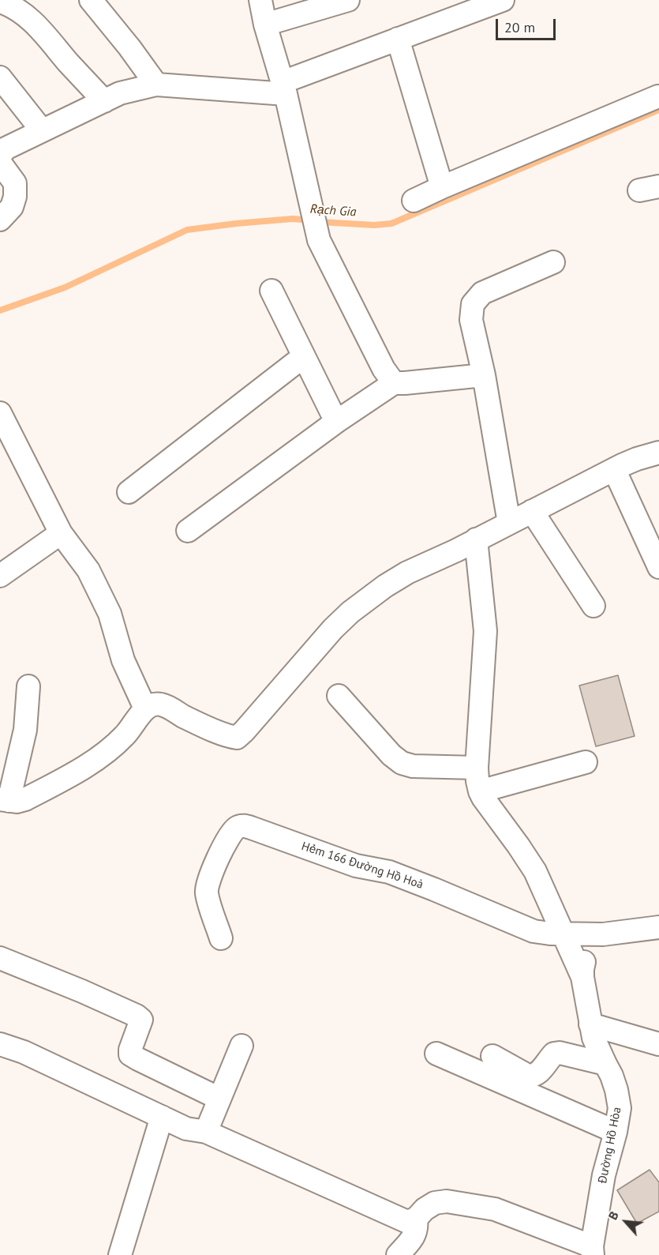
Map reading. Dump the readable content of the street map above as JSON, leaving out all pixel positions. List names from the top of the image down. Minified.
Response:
{"streets":{"street":["Hẻm 166 Đường Hồ Hoà","Đường Hồ Hòa"]},"crossings":[["Hẻm 166 Đường Hồ Hoà","Đường Hồ Hòa"]],"water":["Rạch Gia"],"scale_bar":"20 m","north":"top left"}
